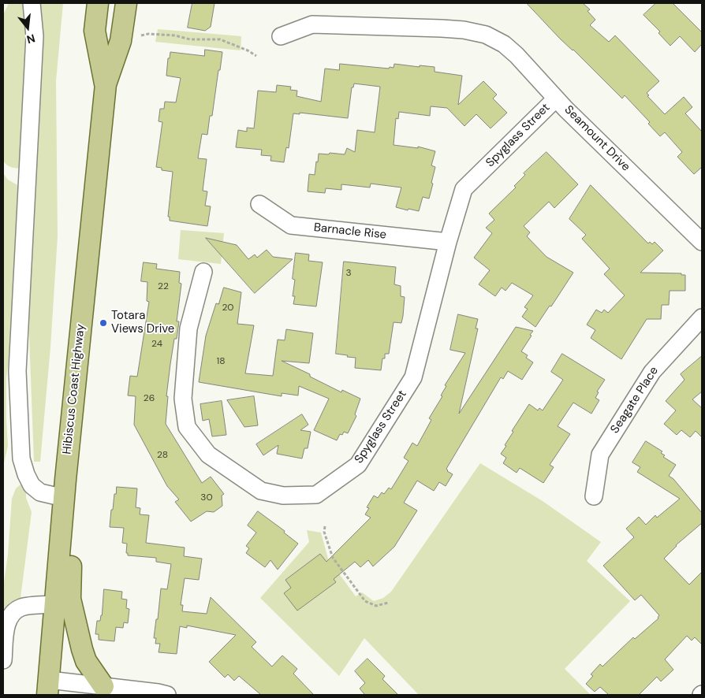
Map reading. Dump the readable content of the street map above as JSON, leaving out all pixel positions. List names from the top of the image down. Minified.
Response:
{"streets":{"main road":["Hibiscus Coast Highway"],"street":["Spyglass Street","Seamount Drive","Barnacle Rise","Seagate Place"]},"crossings":[["Spyglass Street","Seamount Drive"],["Spyglass Street","Barnacle Rise"]],"places":["Totara Views Drive"],"house_numbers":["3","22","20","24","18","26","28","30"],"north":"bottom"}
